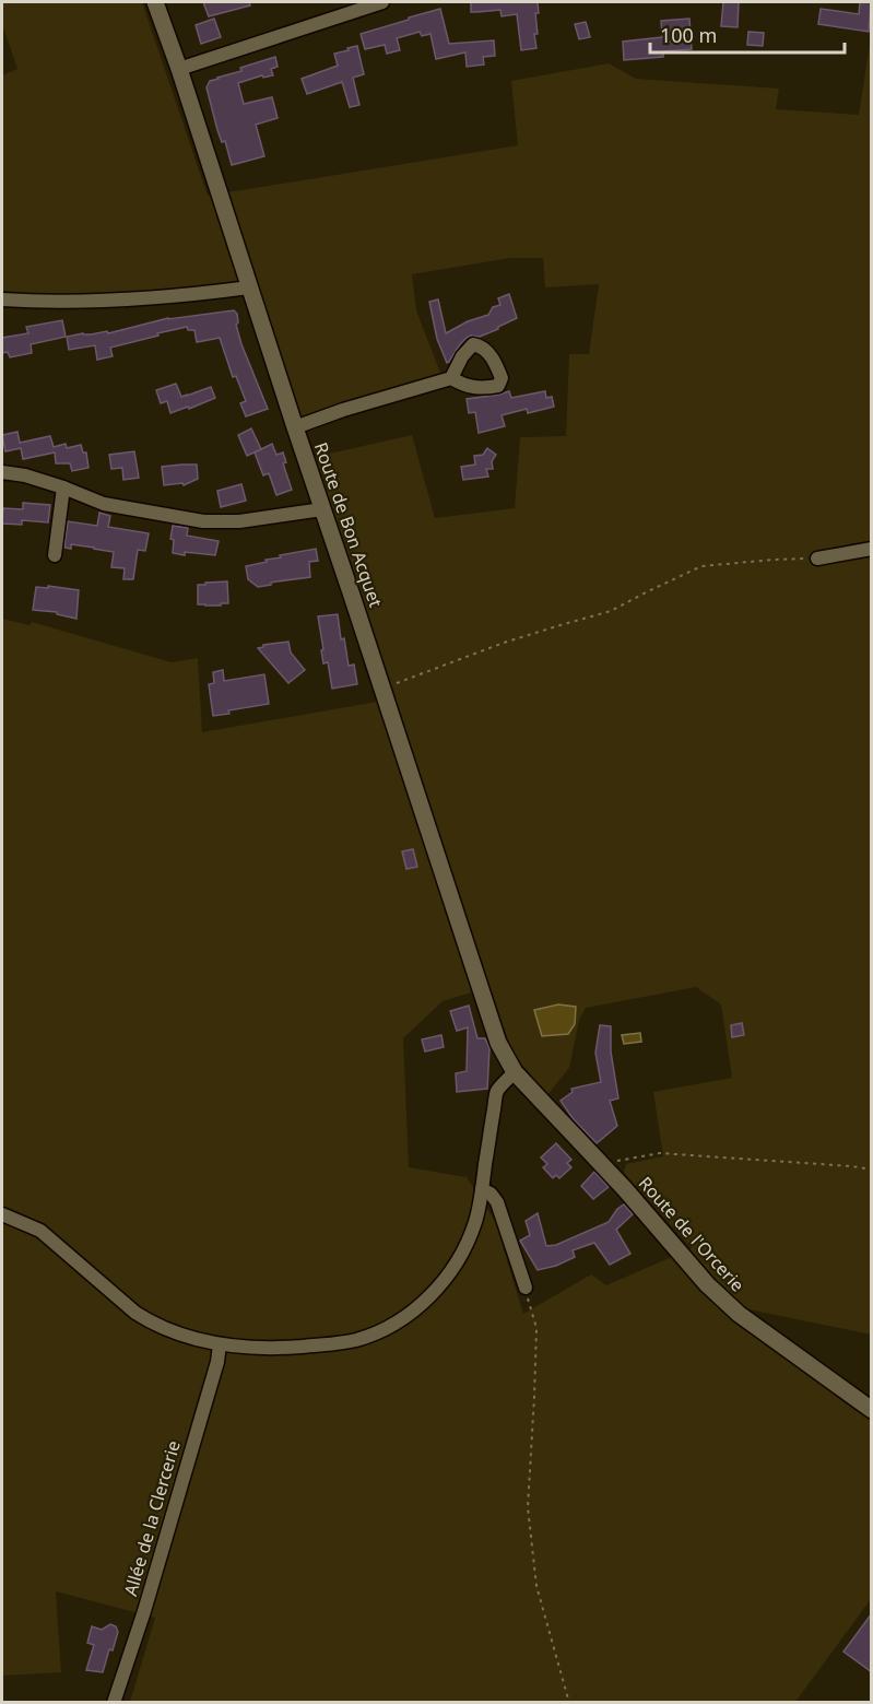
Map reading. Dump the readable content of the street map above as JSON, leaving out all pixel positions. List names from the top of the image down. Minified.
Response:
{"streets":{"street":["Route de Bon Acquet","Route de l'Orcerie","Allée de la Clercerie"]},"crossings":[["Route de Bon Acquet","Route de l'Orcerie"]],"scale_bar":"100 m"}
